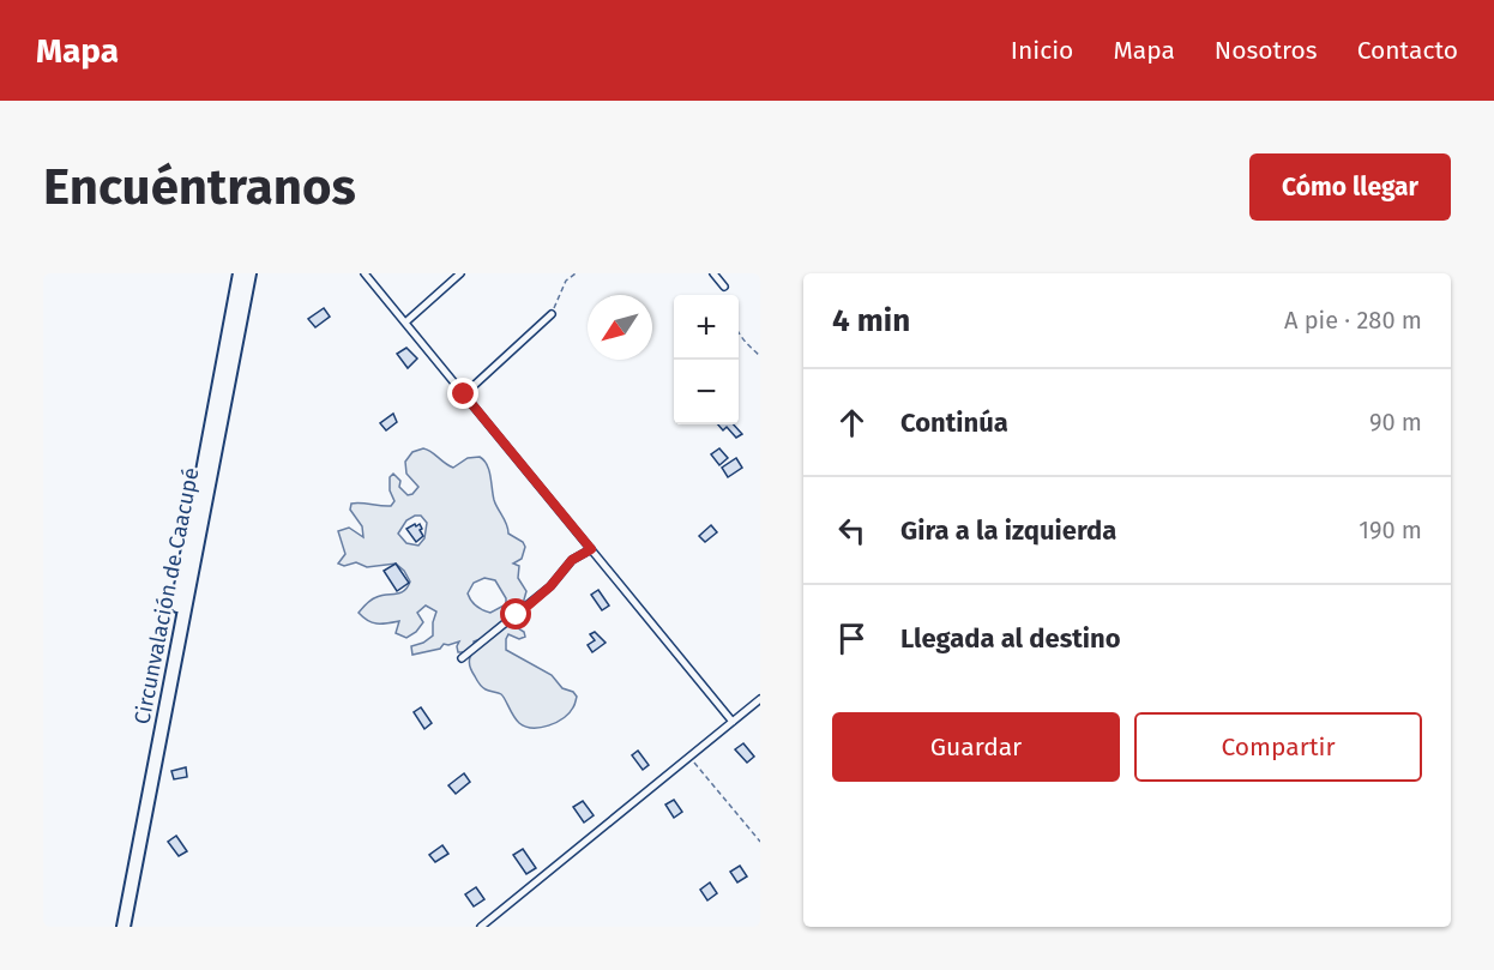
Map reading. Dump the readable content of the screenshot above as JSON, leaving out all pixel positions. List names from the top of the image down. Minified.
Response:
{"streets":{"highway":["Circunvalación de Caacupé"]},"north":"bottom left","page":{"header":"Mapa","nav":["Inicio","Mapa","Nosotros","Contacto"],"buttons":["Cómo llegar",["Guardar","Compartir"]],"title":"Encuéntranos","heading":["4 min","A pie · 280 m"],"map_buttons":["+","−"],"list":[["Continúa","90 m"],["Gira a la izquierda","190 m"],"Llegada al destino"]}}
